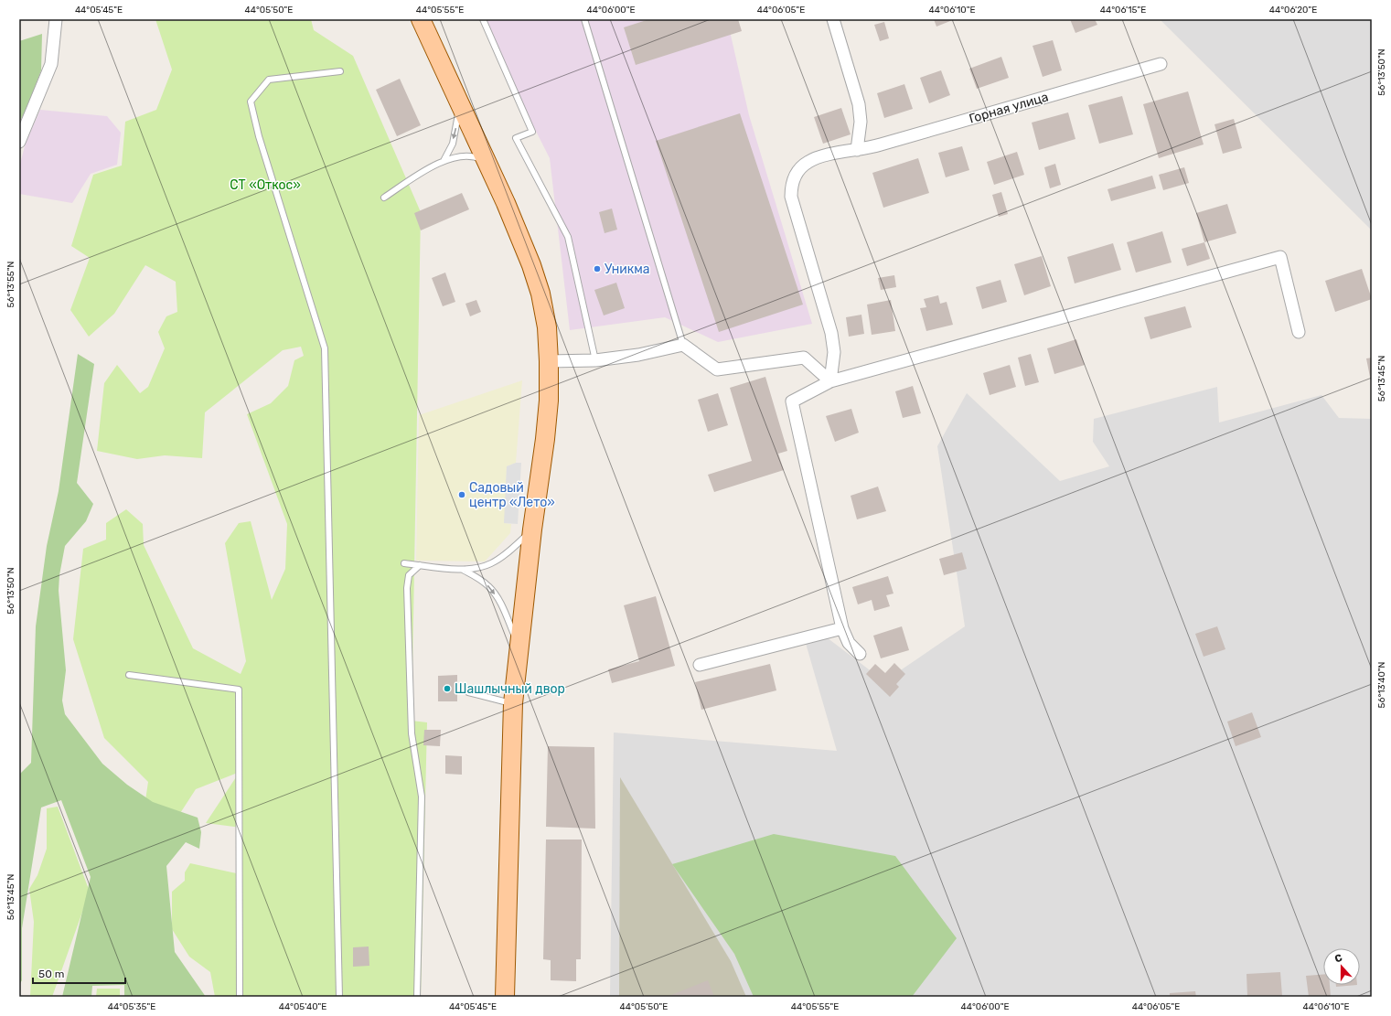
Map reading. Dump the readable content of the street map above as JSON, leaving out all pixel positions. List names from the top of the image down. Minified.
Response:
{"streets":{"street":["Горная улица"]},"parks":["СТ «Откос»"],"places":["Уникма","Садовый центр «Лето»","Шашлычный двор"],"scale_bar":"50 m","north":"top","coordinates":["44°05'45\"E","44°05'50\"E","44°05'55\"E","44°06'00\"E","44°06'05\"E","44°06'10\"E","44°06'15\"E","44°06'20\"E","56°13'50\"N","56°13'55\"N","56°13'45\"N","56°13'40\"N","44°05'35\"E","44°05'40\"E"]}
